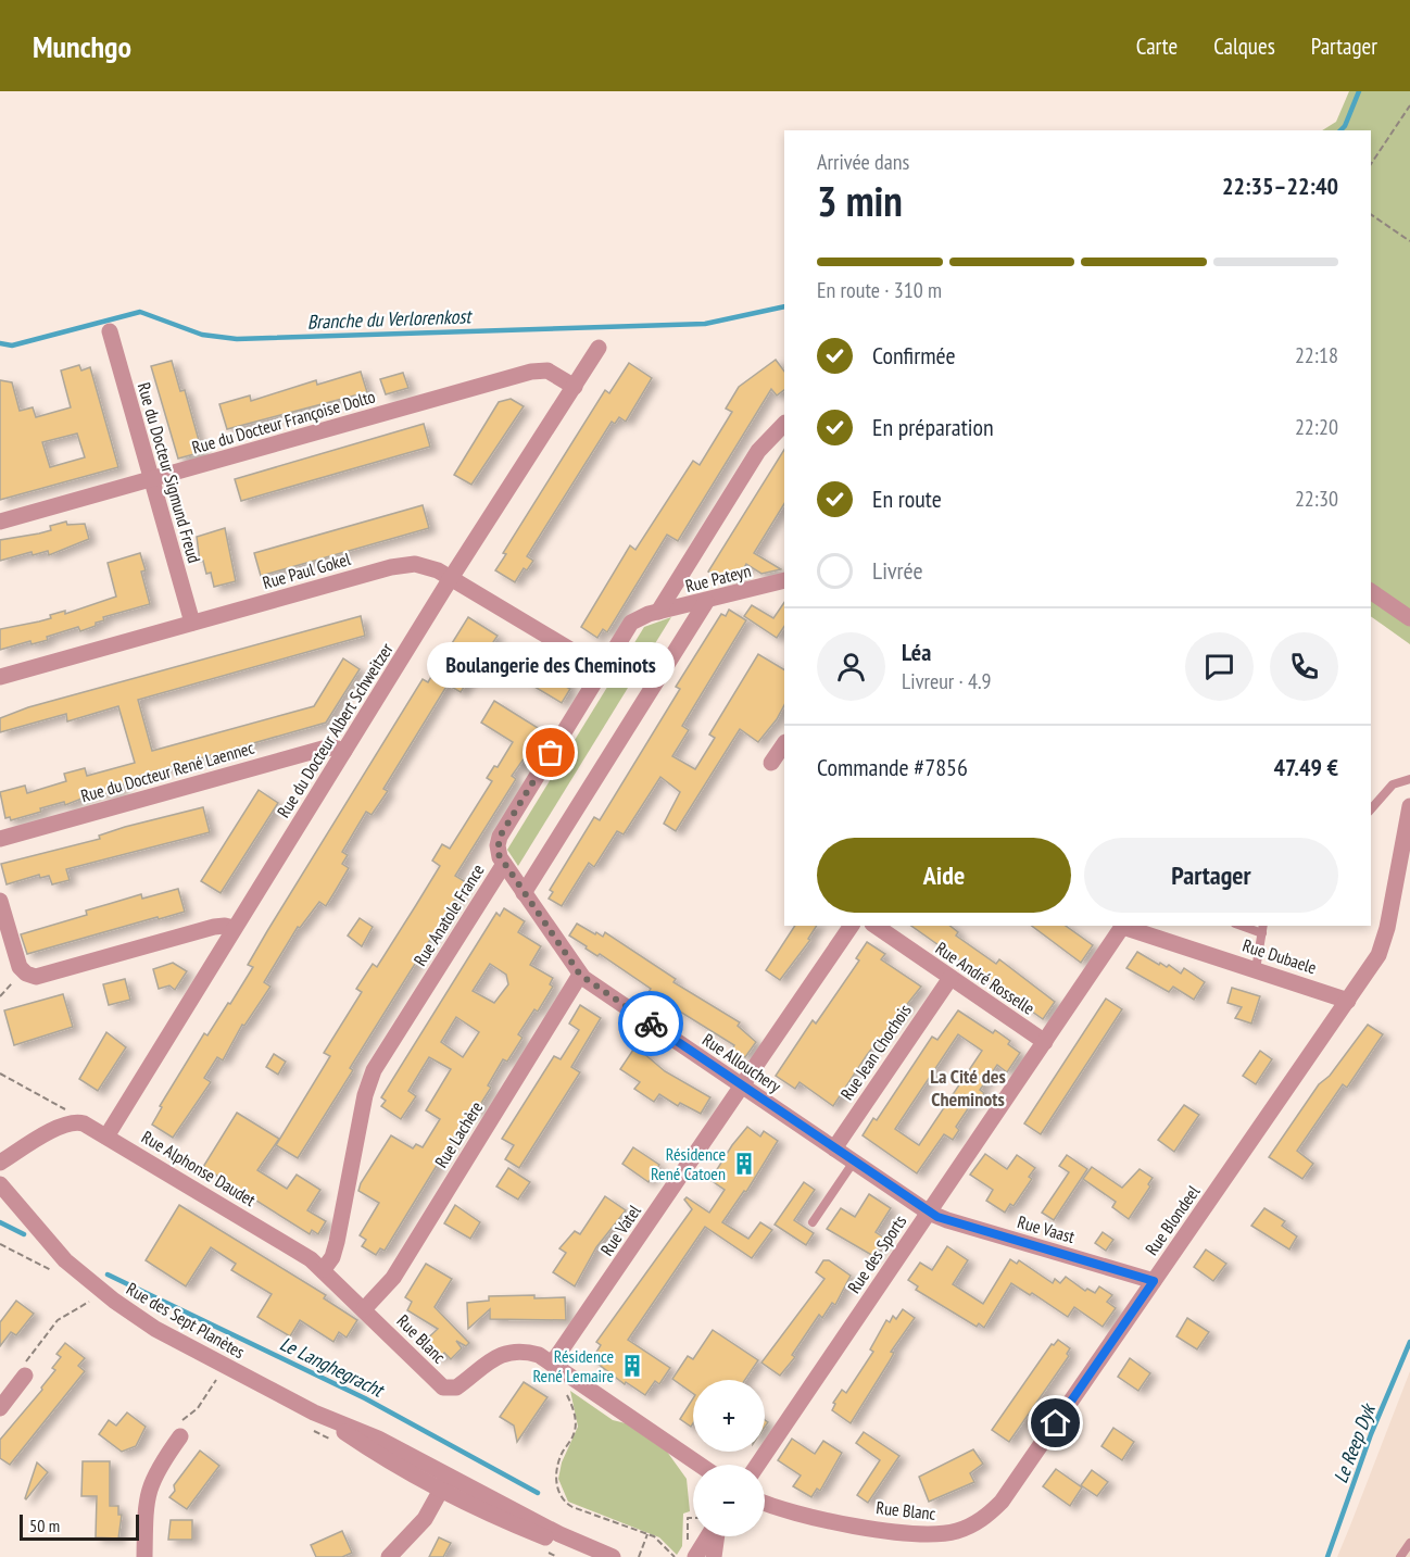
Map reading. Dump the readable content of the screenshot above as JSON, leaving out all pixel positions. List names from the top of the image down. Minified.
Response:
{"streets":{"street":["Rue du Docteur Françoise Dolto","Rue du Docteur Sigmund Freud","Rue Paul Gokel","Rue Pateyn","Rue du Docteur Albert Schweitzer","Rue du Docteur René Laennec","Rue Anatole France","Rue Dubaele","Rue André Rosselle","Rue Jean Chochois","Rue Allouchery","Rue Lachère","Rue Alphonse Daudet","Rue Blondeel","Rue Vaast","Rue Vatel","Rue des Sports","Rue des Sept Planètes","Rue Blanc"]},"crossings":[["Rue du Docteur Françoise Dolto","Rue du Docteur Sigmund Freud"],["Rue du Docteur Françoise Dolto","Rue du Docteur Albert Schweitzer"],["Rue du Docteur Sigmund Freud","Rue Paul Gokel"],["Rue Paul Gokel","Rue du Docteur Albert Schweitzer"],["Rue Paul Gokel","Rue Anatole France"],["Rue Pateyn","Rue Anatole France"],["Rue du Docteur Albert Schweitzer","Rue du Docteur René Laennec"],["Rue du Docteur Albert Schweitzer","Rue Alphonse Daudet"],["Rue Anatole France","Rue Allouchery"],["Rue Anatole France","Rue Alphonse Daudet"],["Rue Dubaele","Rue Blondeel"],["Rue Dubaele","Rue des Sports"],["Rue André Rosselle","Rue Jean Chochois"],["Rue André Rosselle","Rue des Sports"],["Rue Jean Chochois","Rue Allouchery"],["Rue Allouchery","Rue Lachère"],["Rue Allouchery","Rue Vaast"],["Rue Allouchery","Rue Vatel"],["Rue Allouchery","Rue des Sports"],["Rue Lachère","Rue Alphonse Daudet"],["Rue Lachère","Rue Blanc"],["Rue Alphonse Daudet","Rue Blanc"],["Rue Blondeel","Rue Vaast"],["Rue Blondeel","Rue Blanc"],["Rue Vaast","Rue des Sports"],["Rue Vatel","Rue Blanc"]],"districts":["La Cité des Cheminots"],"water":["Branche du Verlorenkost","Le Langhegracht","Le Reep Dyk"],"places":{"other":["Boulangerie des Cheminots"],"building":["Résidence René Catoen","Résidence René Lemaire"]},"scale_bar":"50 m","page":{"header":"Munchgo","nav":["Carte","Calques","Partager"],"heading":["3 min","Arrivée dans","22:35–22:40"],"panel":["Léa","Livreur · 4.9","Commande #7856","47.49 €"],"bar":"En route · 310 m","list":[["Confirmée","22:18"],["En préparation","22:20"],["En route","22:30"],"Livrée"],"bubble":"Boulangerie des Cheminots","buttons":["Aide","Partager"],"map_buttons":["+","−"],"scale":"50 m"}}
